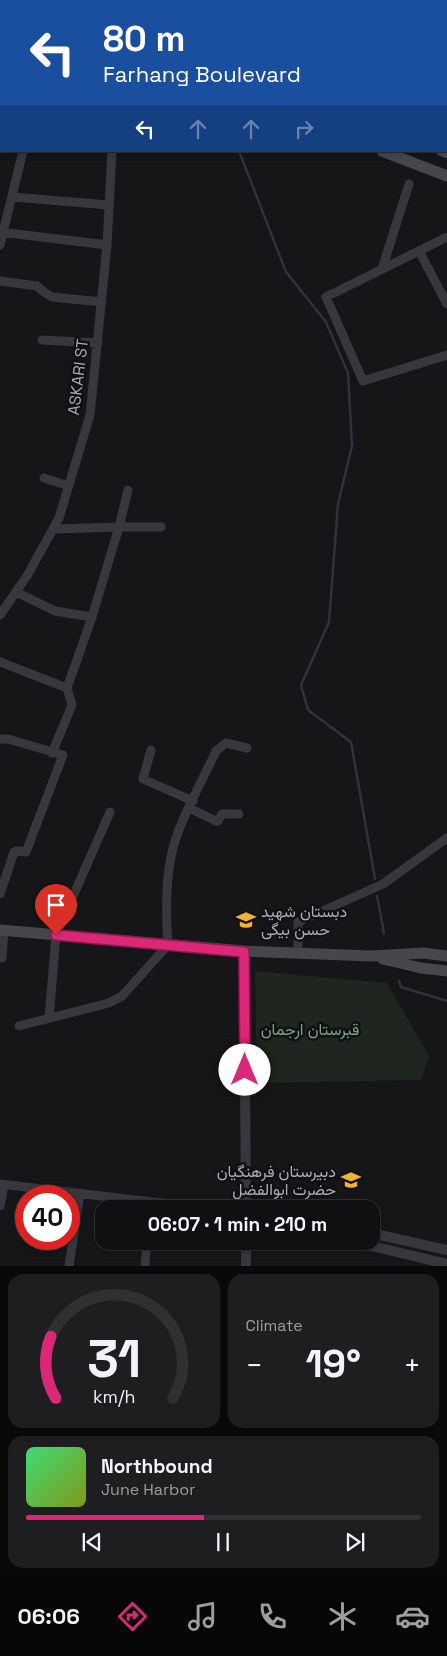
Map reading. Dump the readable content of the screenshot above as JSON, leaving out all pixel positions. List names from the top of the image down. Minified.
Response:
{"streets":{"street":["ASKARI ST"]},"parks":["قبرستان ارجمان"],"places":{"school or university":["دبستان شهید حسن بیگی","دبیرستان فرهنگیان حضرت ابوالفضل"]},"page":{"turn":["80 m","Farhang Boulevard"],"limit":"40","trip":"06:07 · 1 min · 210 m","tile":"Climate","heat":["−","19°","+"],"song":["Northbound","June Harbor"],"tabs":"06:06","gauge":["31","km/h"]}}
